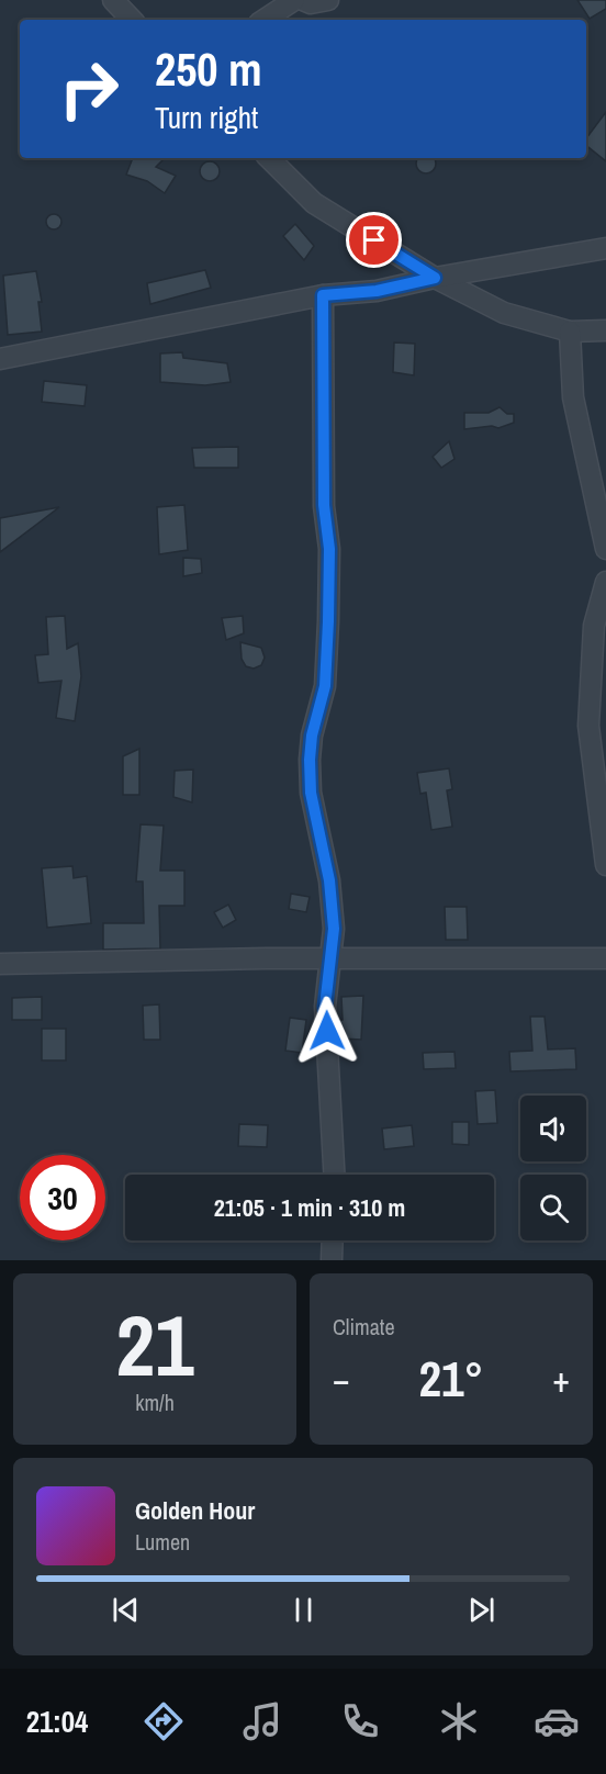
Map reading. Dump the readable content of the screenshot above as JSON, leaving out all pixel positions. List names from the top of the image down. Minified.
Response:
{"page":{"turn":["250 m","Turn right"],"limit":"30","trip":"21:05 · 1 min · 310 m","tile":[["21","km/h"],"Climate"],"heat":["−","21°","+"],"song":["Golden Hour","Lumen"],"tabs":"21:04"}}
